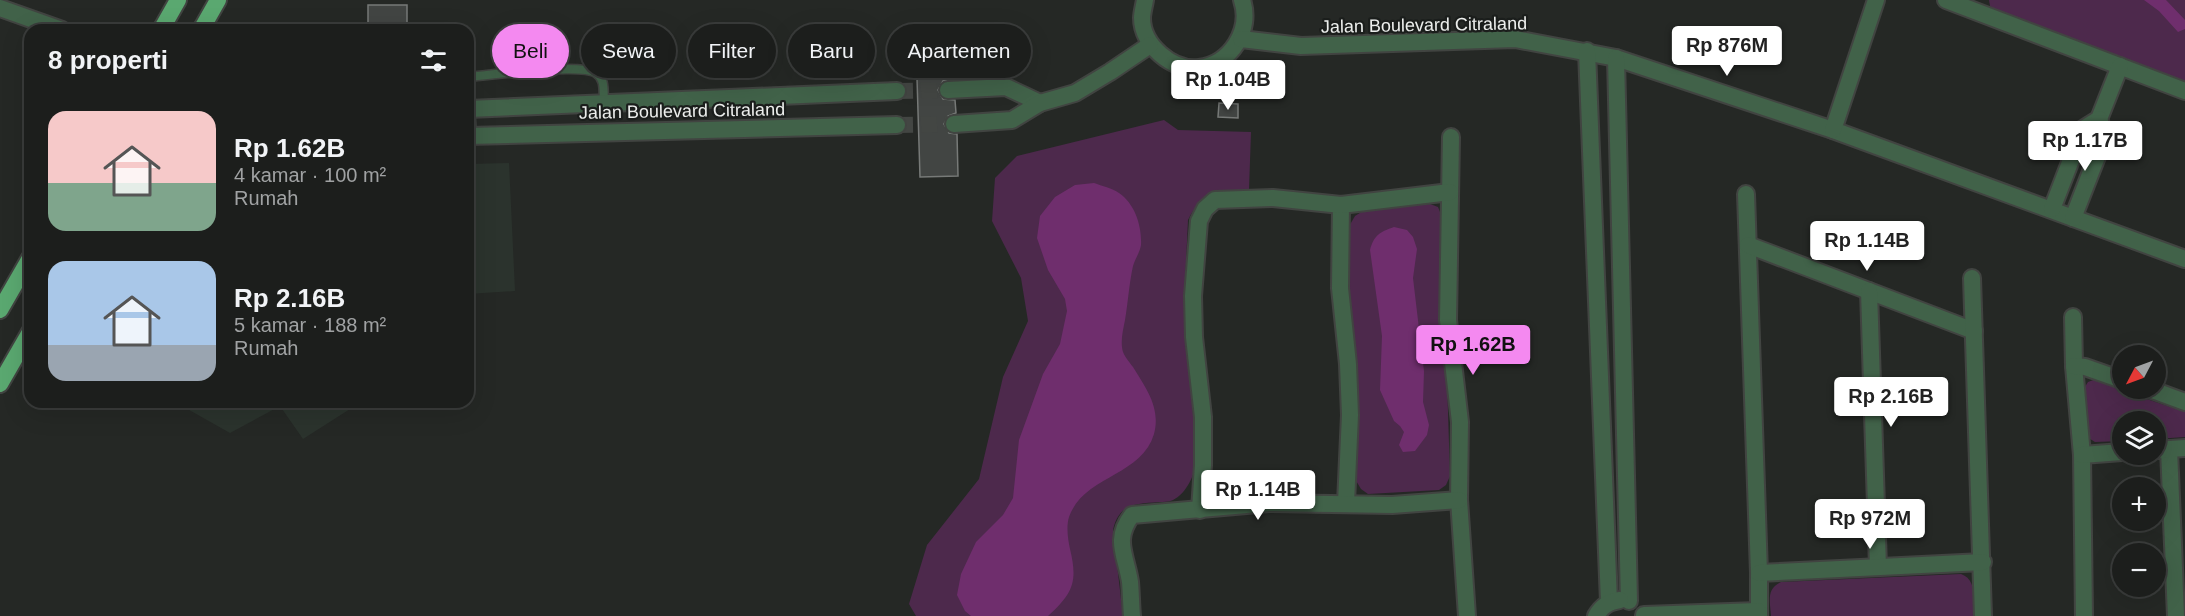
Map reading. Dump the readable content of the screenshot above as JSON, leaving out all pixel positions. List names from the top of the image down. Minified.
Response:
{"streets":{"street":["Jalan Boulevard Citraland"]},"north":"bottom left","page":{"chip":["Beli","Sewa","Filter","Baru","Apartemen"],"heading":"8 properti","price":["Rp 876M","Rp 1.04B","Rp 1.17B","Rp 1.14B","Rp 1.62B","Rp 2.16B","Rp 1.14B","Rp 972M"],"list":[{"name":"Rp 1.62B","note":"4 kamar · 100 m² · Rumah"},{"name":"Rp 2.16B","note":"5 kamar · 188 m² · Rumah"}],"map_buttons":["+","−"]}}
